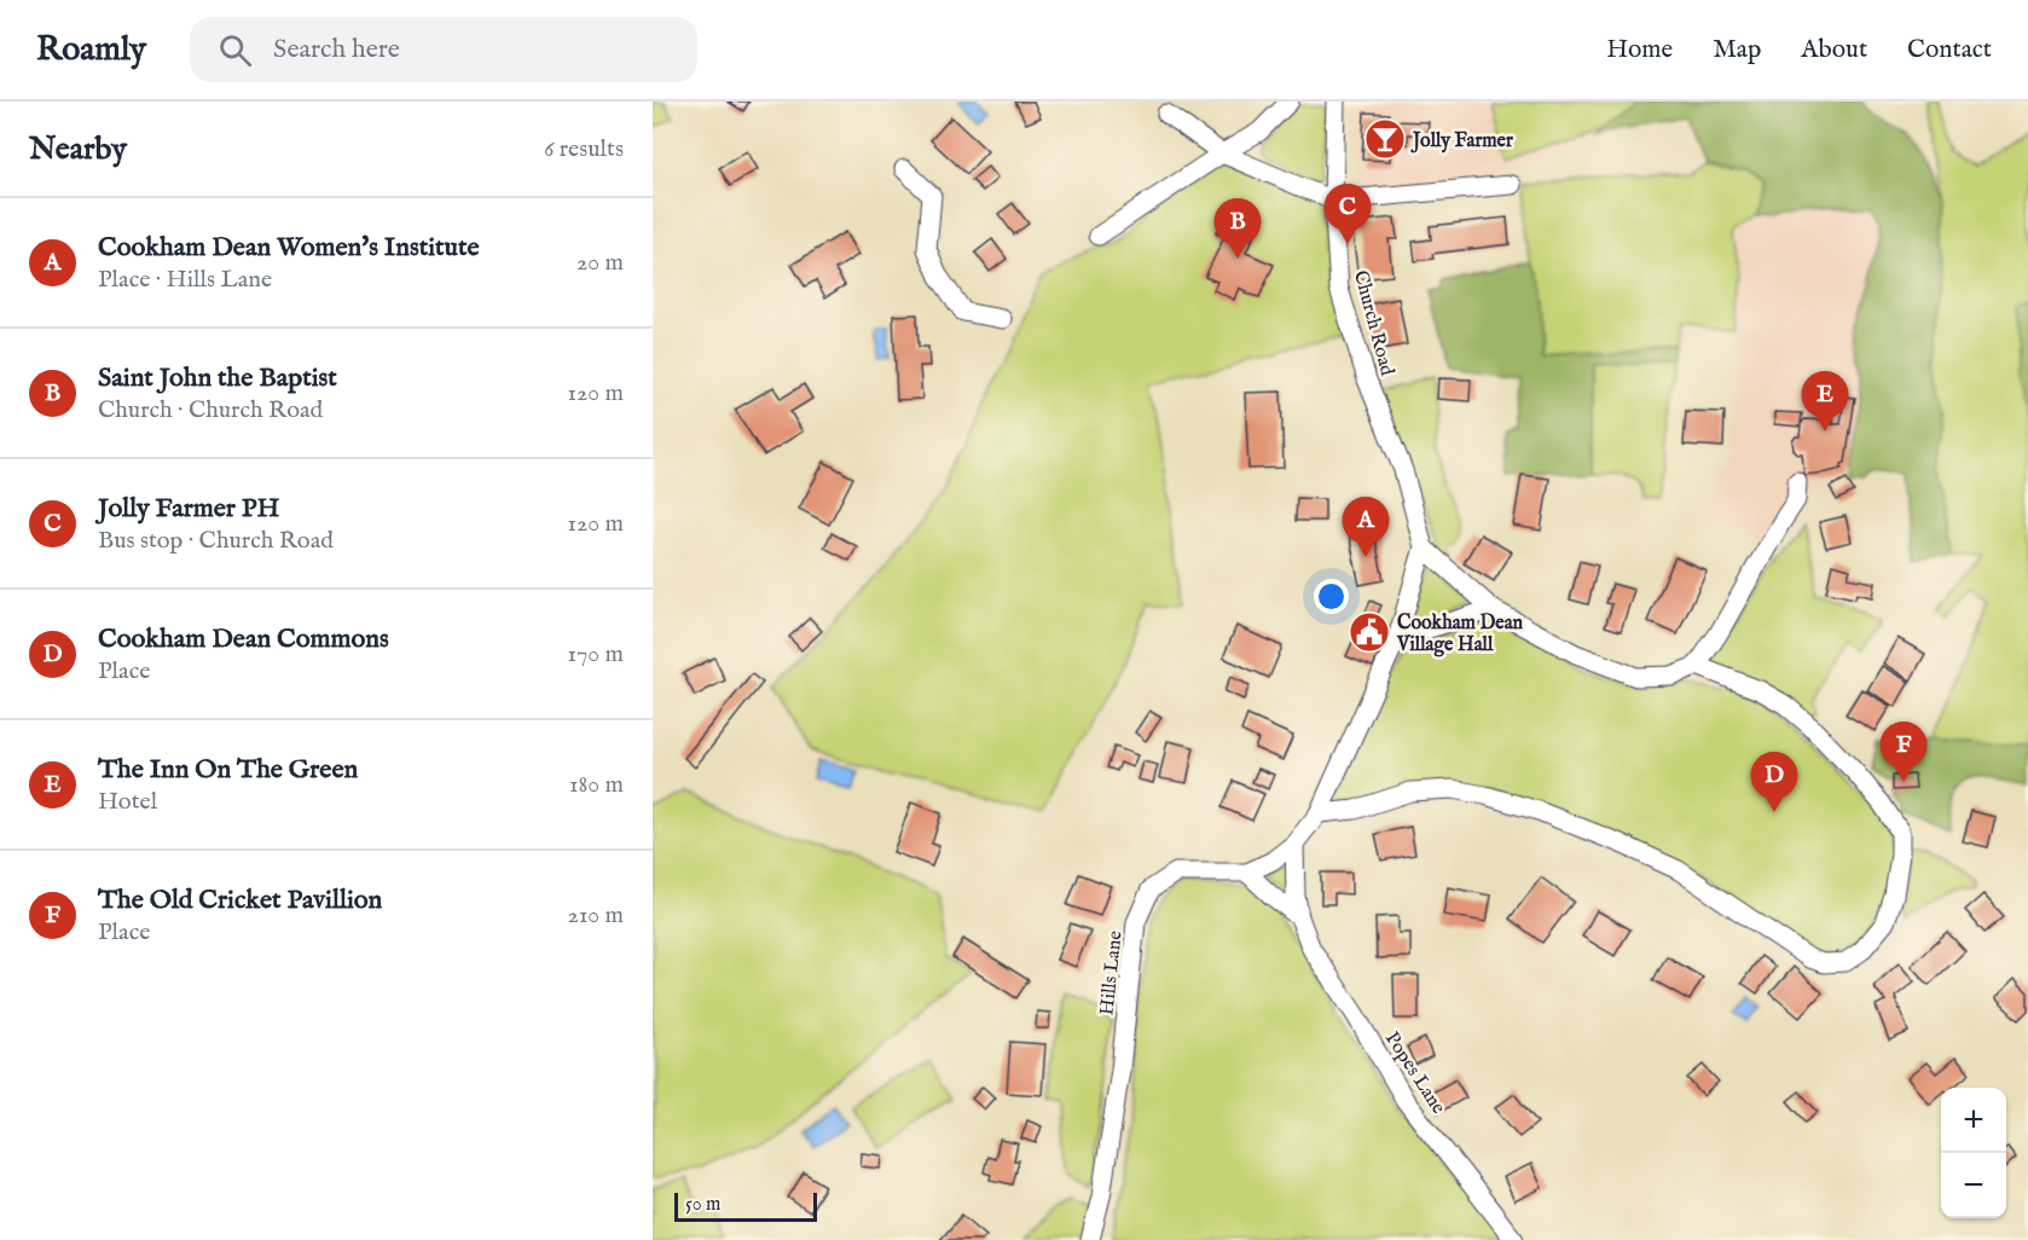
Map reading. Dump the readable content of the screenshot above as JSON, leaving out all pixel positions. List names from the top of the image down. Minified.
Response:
{"streets":{"street":["Church Road","Hills Lane","Popes Lane"]},"crossings":[["Church Road","Hills Lane"],["Hills Lane","Popes Lane"]],"places":{"bar":["Jolly Farmer"],"public building":["Cookham Dean Village Hall"]},"scale_bar":"50 m","page":{"header":"Roamly","search":"Search here","nav":["Home","Map","About","Contact"],"heading":["Nearby","6 results"],"pins":["C","B","E","A","F","D"],"list":[{"mark":"A","name":"Cookham Dean Women's Institute","note":"Place · Hills Lane","value":"20 m"},{"mark":"B","name":"Saint John the Baptist","note":"Church · Church Road","value":"120 m"},{"mark":"C","name":"Jolly Farmer PH","note":"Bus stop · Church Road","value":"120 m"},{"mark":"D","name":"Cookham Dean Commons","note":"Place","value":"170 m"},{"mark":"E","name":"The Inn On The Green","note":"Hotel","value":"180 m"},{"mark":"F","name":"The Old Cricket Pavillion","note":"Place","value":"210 m"}],"map_buttons":["+","−"],"scale":"50 m"}}
